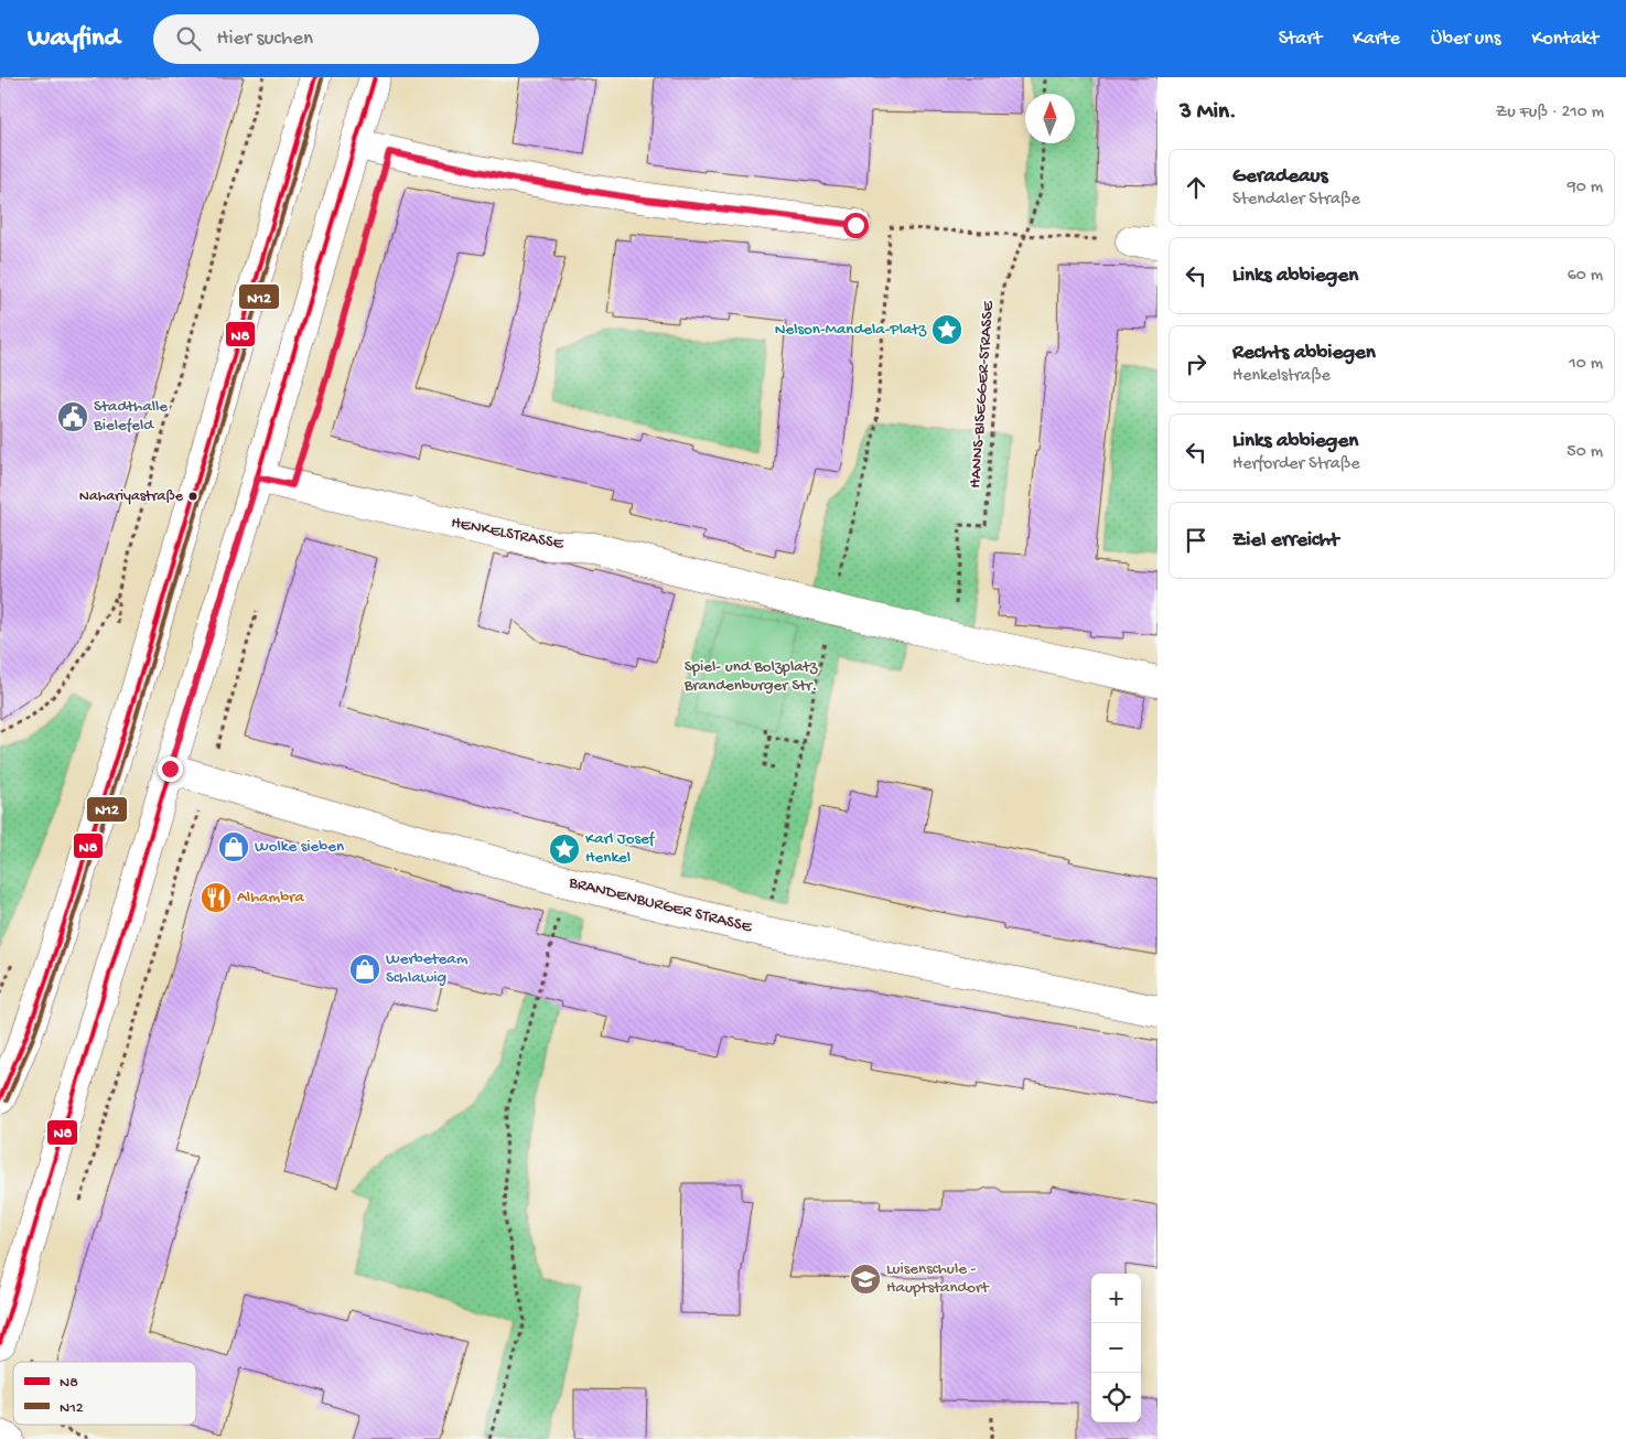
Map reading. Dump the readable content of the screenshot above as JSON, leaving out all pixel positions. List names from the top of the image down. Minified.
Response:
{"streets":{"street":["HENKELSTRASSE","BRANDENBURGER STRASSE"],"path":["HANNS-BISEGGER-STRASSE"]},"crossings":[["HANNS-BISEGGER-STRASSE","HENKELSTRASSE"]],"parks":["Spiel- und Bolzplatz Brandenburger Str."],"places":{"place":["Nelson-Mandela-Platz","Karl Josef Henkel"],"public building":["Stadthalle Bielefeld"],"other":["Nahariyastraße"],"shop":["Wolke sieben","Werbeteam Schlawig"],"restaurant":["Alhambra"],"school or university":["Luisenschule - Hauptstandort"]},"lines":["transit line N8","transit line N12"],"legend":["N8","N12"],"north":"top","page":{"header":"Wayfind","search":"Hier suchen","nav":["Start","Karte","Über uns","Kontakt"],"heading":["3 Min.","Zu Fuß · 210 m"],"list":[["Geradeaus","Stendaler Straße","90 m"],["Links abbiegen","60 m"],["Rechts abbiegen","Henkelstraße","10 m"],["Links abbiegen","Herforder Straße","50 m"],"Ziel erreicht"],"map_buttons":["+","−"]}}
